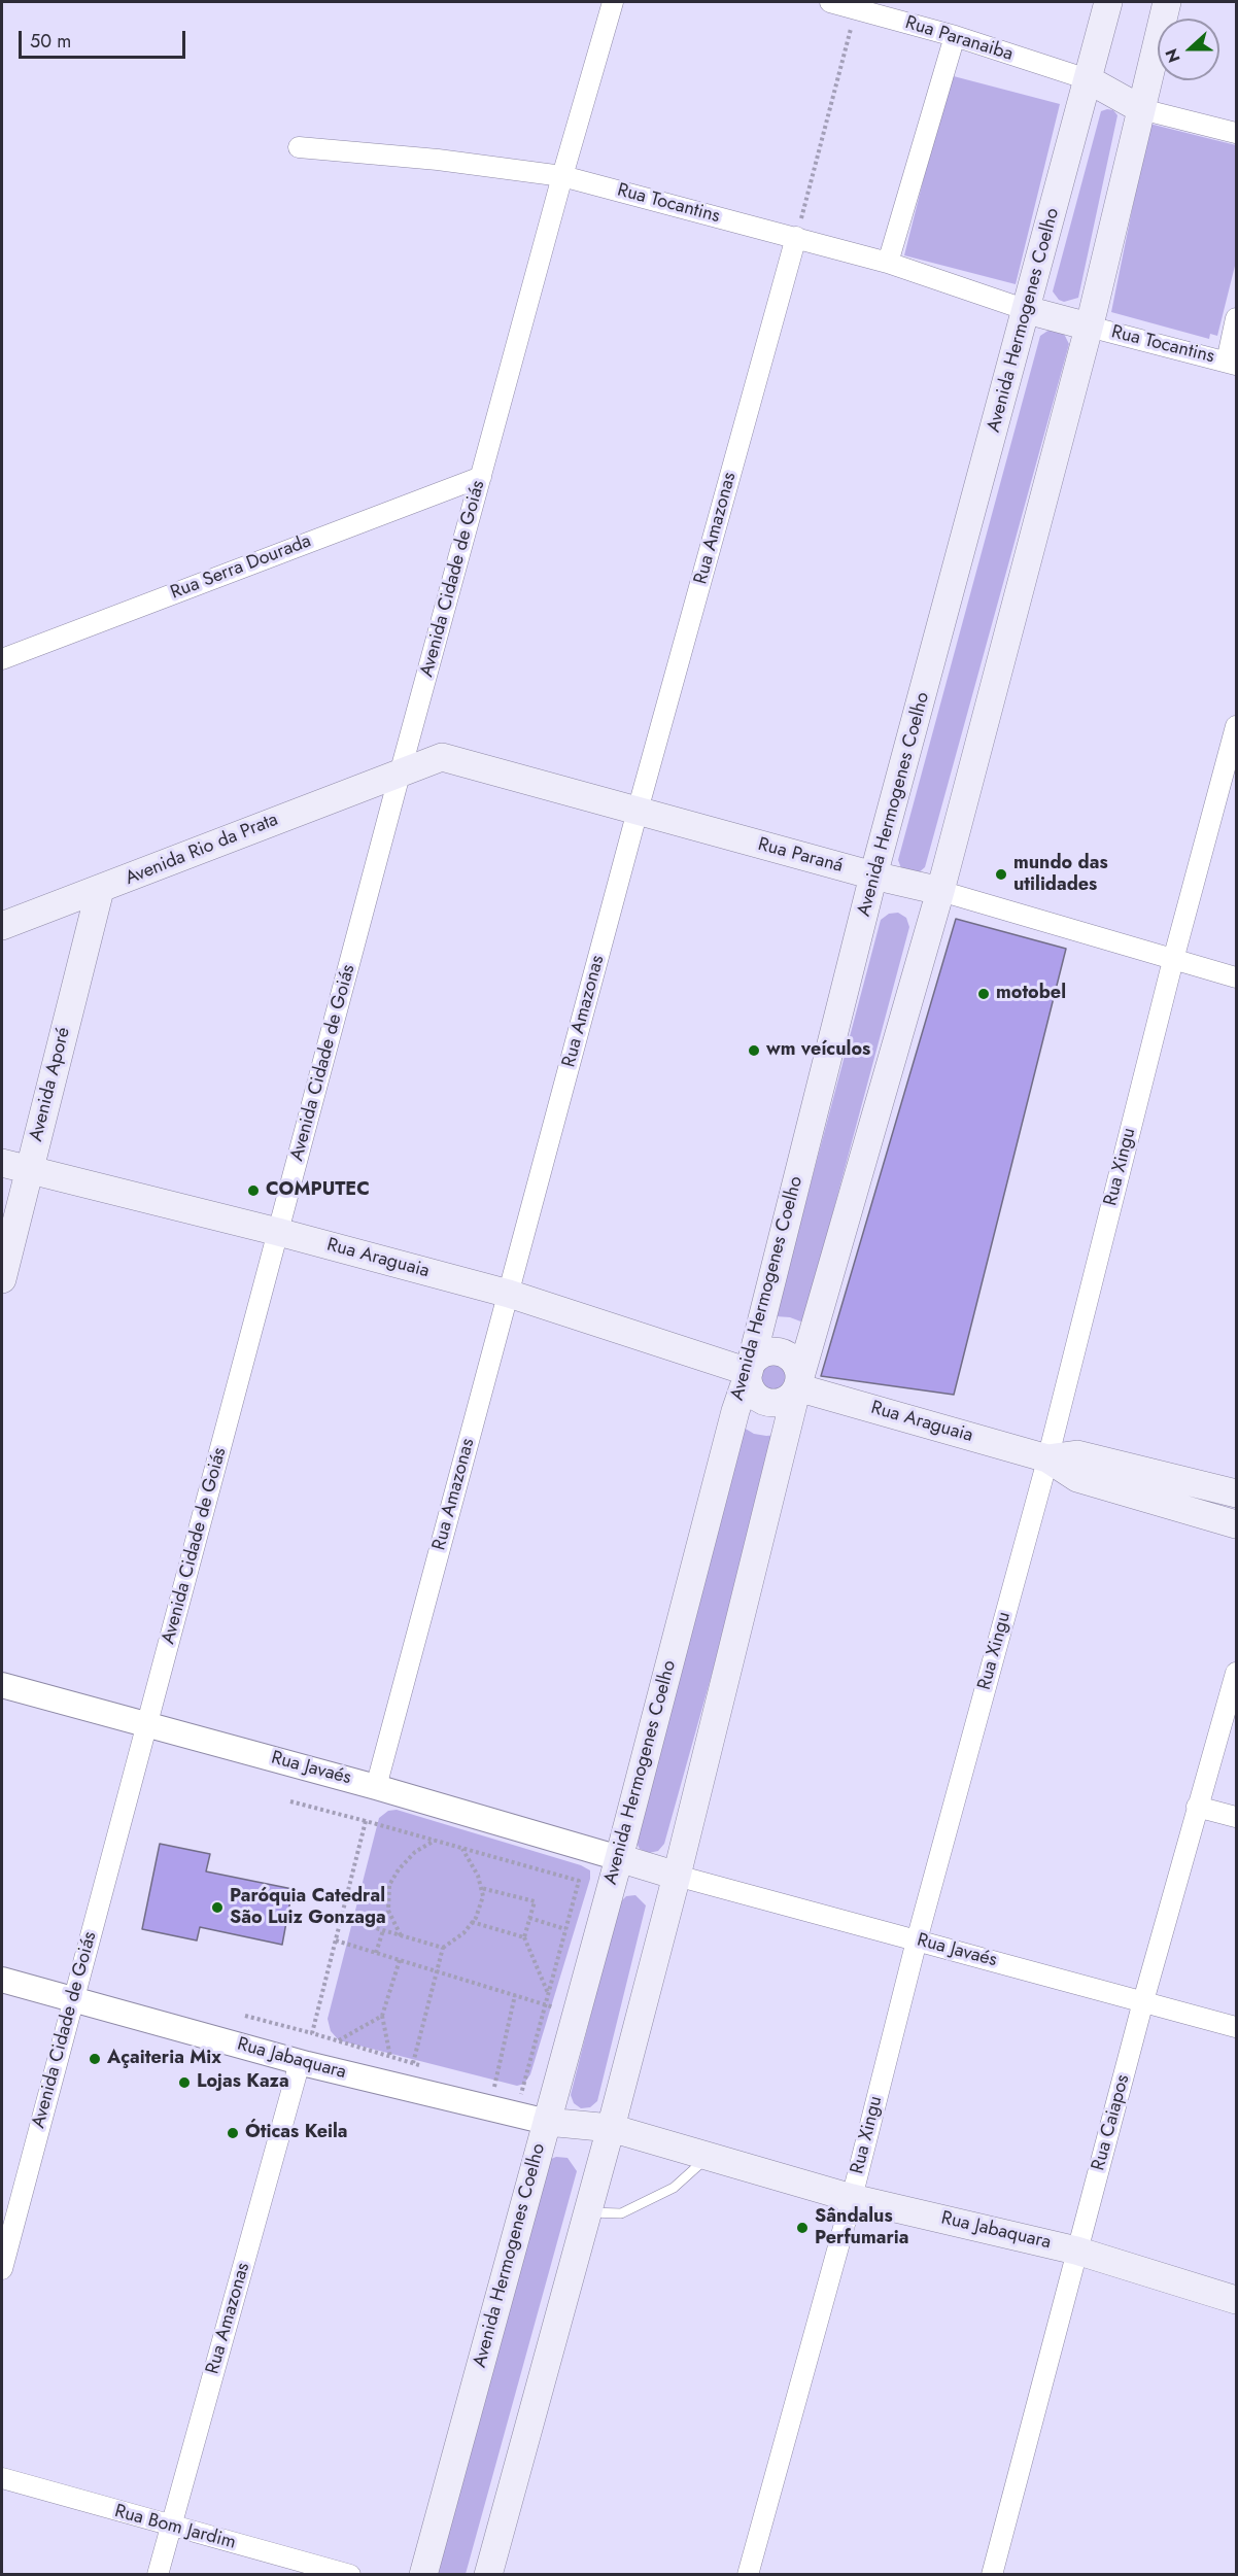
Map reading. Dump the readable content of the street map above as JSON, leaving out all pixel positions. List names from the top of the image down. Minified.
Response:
{"streets":{"main road":["Avenida Hermogenes Coelho","Avenida Rio da Prata","Rua Paraná","Avenida Aporé","Rua Araguaia","Rua Jabaquara"],"street":["Rua Paranaiba","Rua Tocantins","Rua Amazonas","Rua Serra Dourada","Avenida Cidade de Goiás","Rua Xingu","Rua Javaés","Rua Caiapos","Rua Bom Jardim"]},"crossings":[["Rua Paranaiba","Avenida Hermogenes Coelho"],["Rua Tocantins","Avenida Hermogenes Coelho"],["Rua Tocantins","Rua Amazonas"],["Rua Tocantins","Avenida Cidade de Goiás"],["Avenida Hermogenes Coelho","Rua Paraná"],["Avenida Hermogenes Coelho","Rua Araguaia"],["Avenida Hermogenes Coelho","Rua Javaés"],["Avenida Hermogenes Coelho","Rua Jabaquara"],["Rua Amazonas","Rua Paraná"],["Rua Amazonas","Rua Araguaia"],["Rua Amazonas","Rua Javaés"],["Rua Amazonas","Rua Jabaquara"],["Rua Amazonas","Rua Bom Jardim"],["Rua Serra Dourada","Avenida Cidade de Goiás"],["Avenida Cidade de Goiás","Avenida Rio da Prata"],["Avenida Cidade de Goiás","Rua Paraná"],["Avenida Cidade de Goiás","Rua Araguaia"],["Avenida Cidade de Goiás","Rua Javaés"],["Avenida Cidade de Goiás","Rua Jabaquara"],["Avenida Rio da Prata","Rua Paraná"],["Avenida Rio da Prata","Avenida Aporé"],["Rua Paraná","Rua Xingu"],["Avenida Aporé","Rua Araguaia"],["Rua Xingu","Rua Araguaia"],["Rua Xingu","Rua Javaés"],["Rua Xingu","Rua Jabaquara"],["Rua Javaés","Rua Caiapos"],["Rua Jabaquara","Rua Caiapos"]],"places":["mundo das utilidades","motobel","wm veículos","COMPUTEC","Paróquia Catedral São Luiz Gonzaga","Açaiteria Mix","Lojas Kaza","Óticas Keila","Sândalus Perfumaria"],"scale_bar":"50 m","north":"left"}
